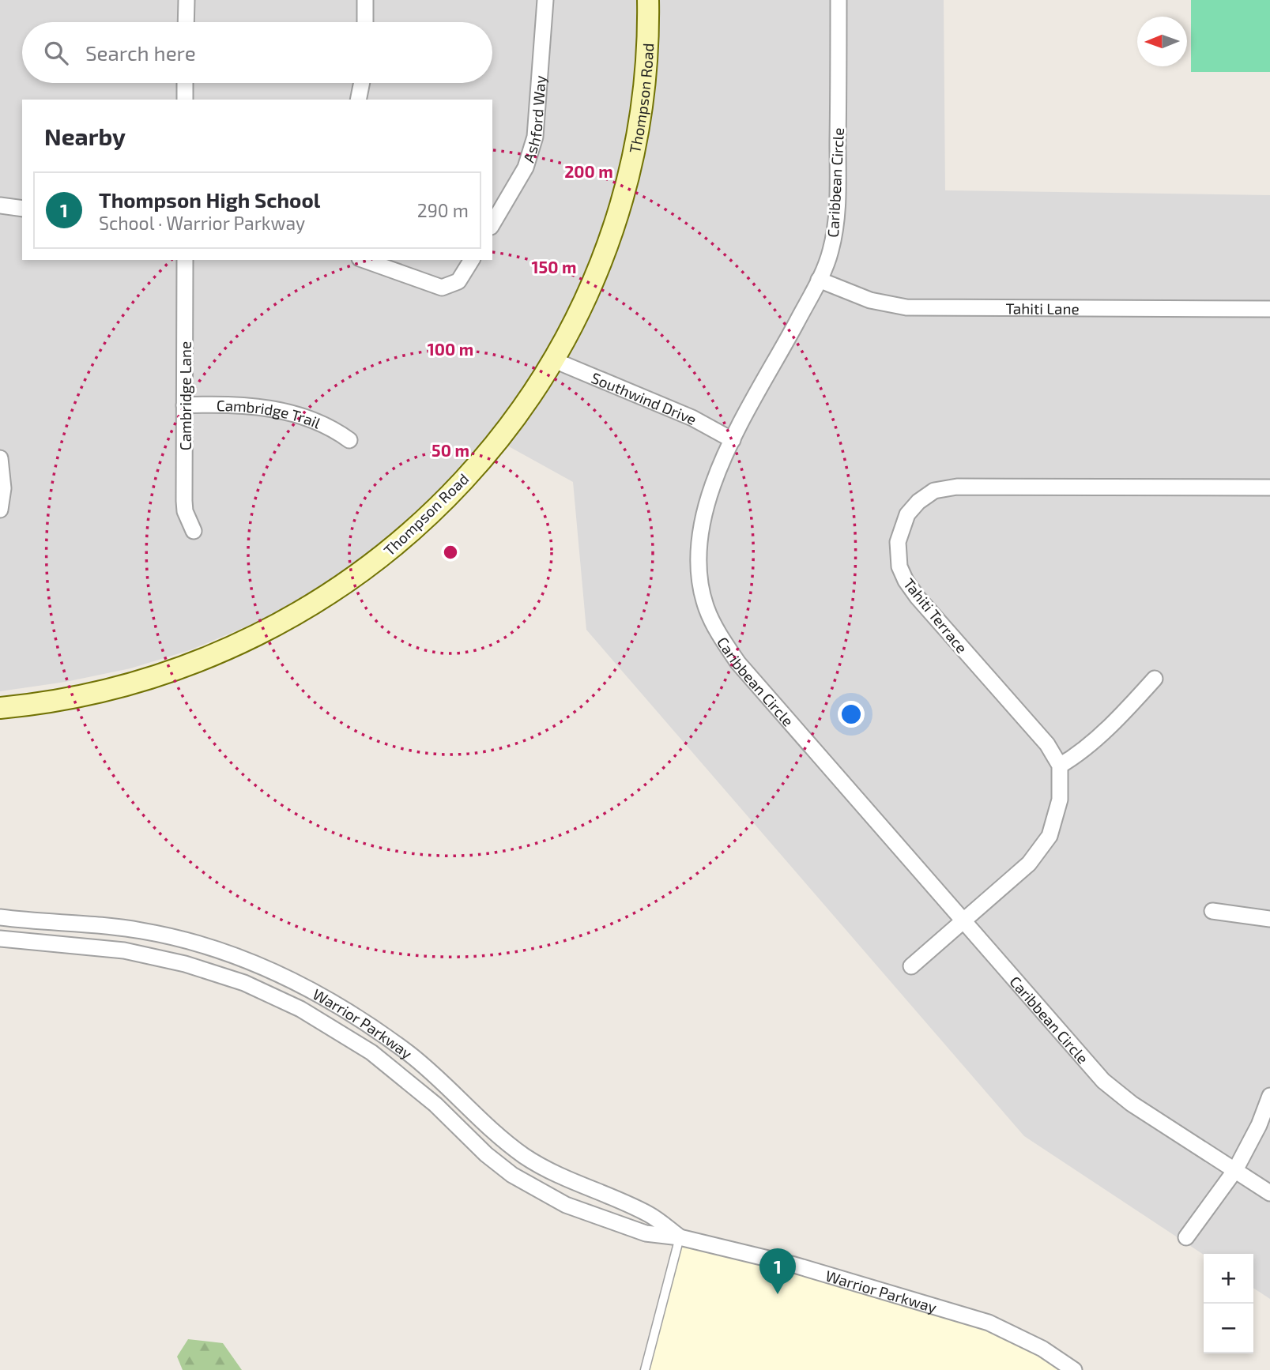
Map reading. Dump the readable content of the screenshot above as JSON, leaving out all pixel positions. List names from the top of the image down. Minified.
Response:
{"streets":{"street":["Thompson Road","Ashford Way","Caribbean Circle","Tahiti Lane","Cambridge Lane","Southwind Drive","Cambridge Trail","Tahiti Terrace","Warrior Parkway"]},"crossings":[["Thompson Road","Southwind Drive"],["Caribbean Circle","Tahiti Lane"],["Caribbean Circle","Southwind Drive"],["Cambridge Lane","Cambridge Trail"]],"north":"left","page":{"search":"Search here","heading":"Nearby","list":[{"mark":"1","name":"Thompson High School","note":"School · Warrior Parkway","value":"290 m"}],"pins":"1","map_buttons":["+","−"]},"rings":["200 m","150 m","100 m","50 m"]}
